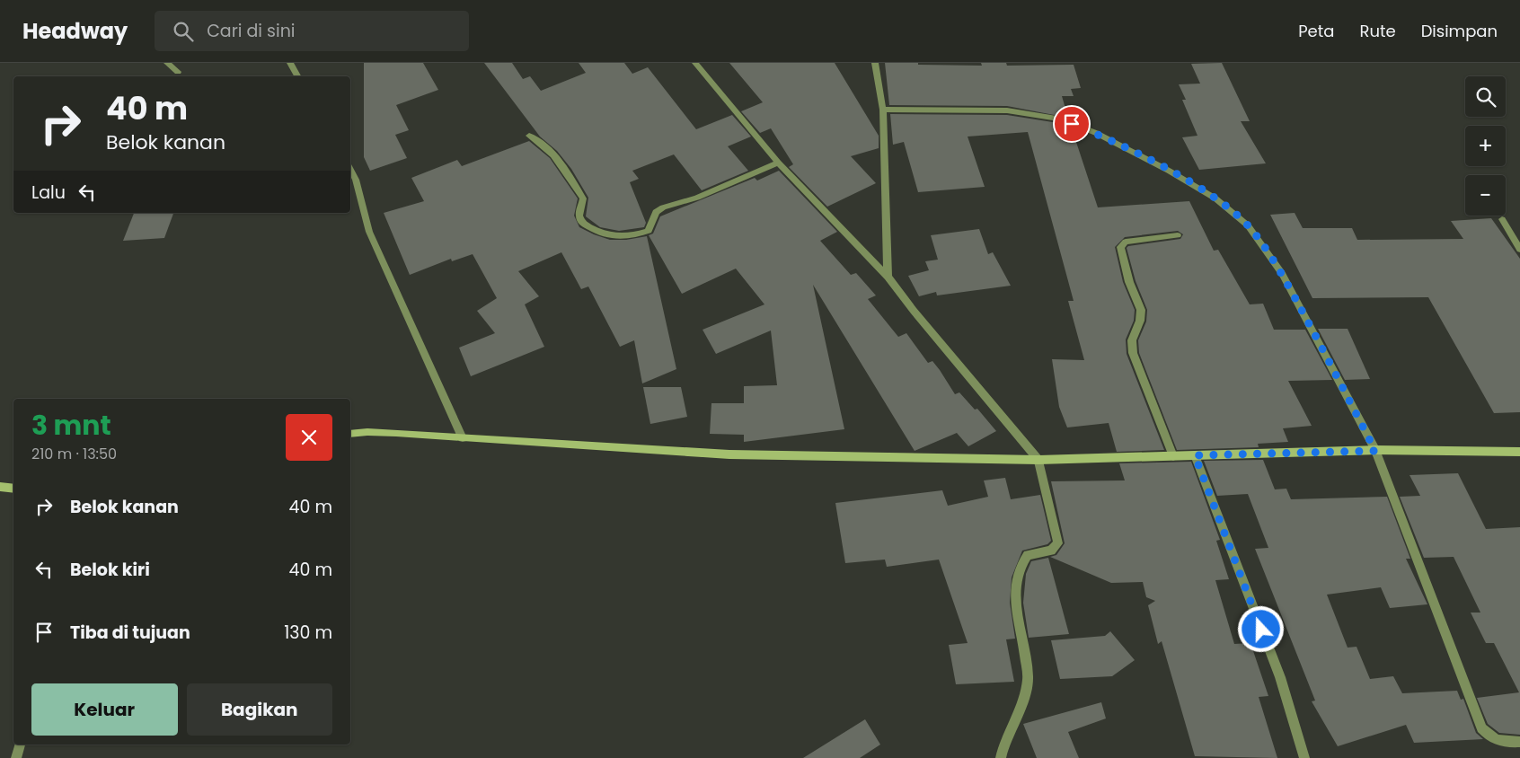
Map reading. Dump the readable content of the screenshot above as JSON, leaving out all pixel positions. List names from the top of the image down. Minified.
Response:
{"page":{"header":"Headway","search":"Cari di sini","nav":["Peta","Rute","Disimpan"],"map_buttons":["+","−"],"turn":["40 m","Belok kanan"],"then":"Lalu","heading":["3 mnt","210 m · 13:50"],"list":[{"name":"Belok kanan","value":"40 m"},{"name":"Belok kiri","value":"40 m"},{"name":"Tiba di tujuan","value":"130 m"}],"buttons":["Keluar","Bagikan"]}}
